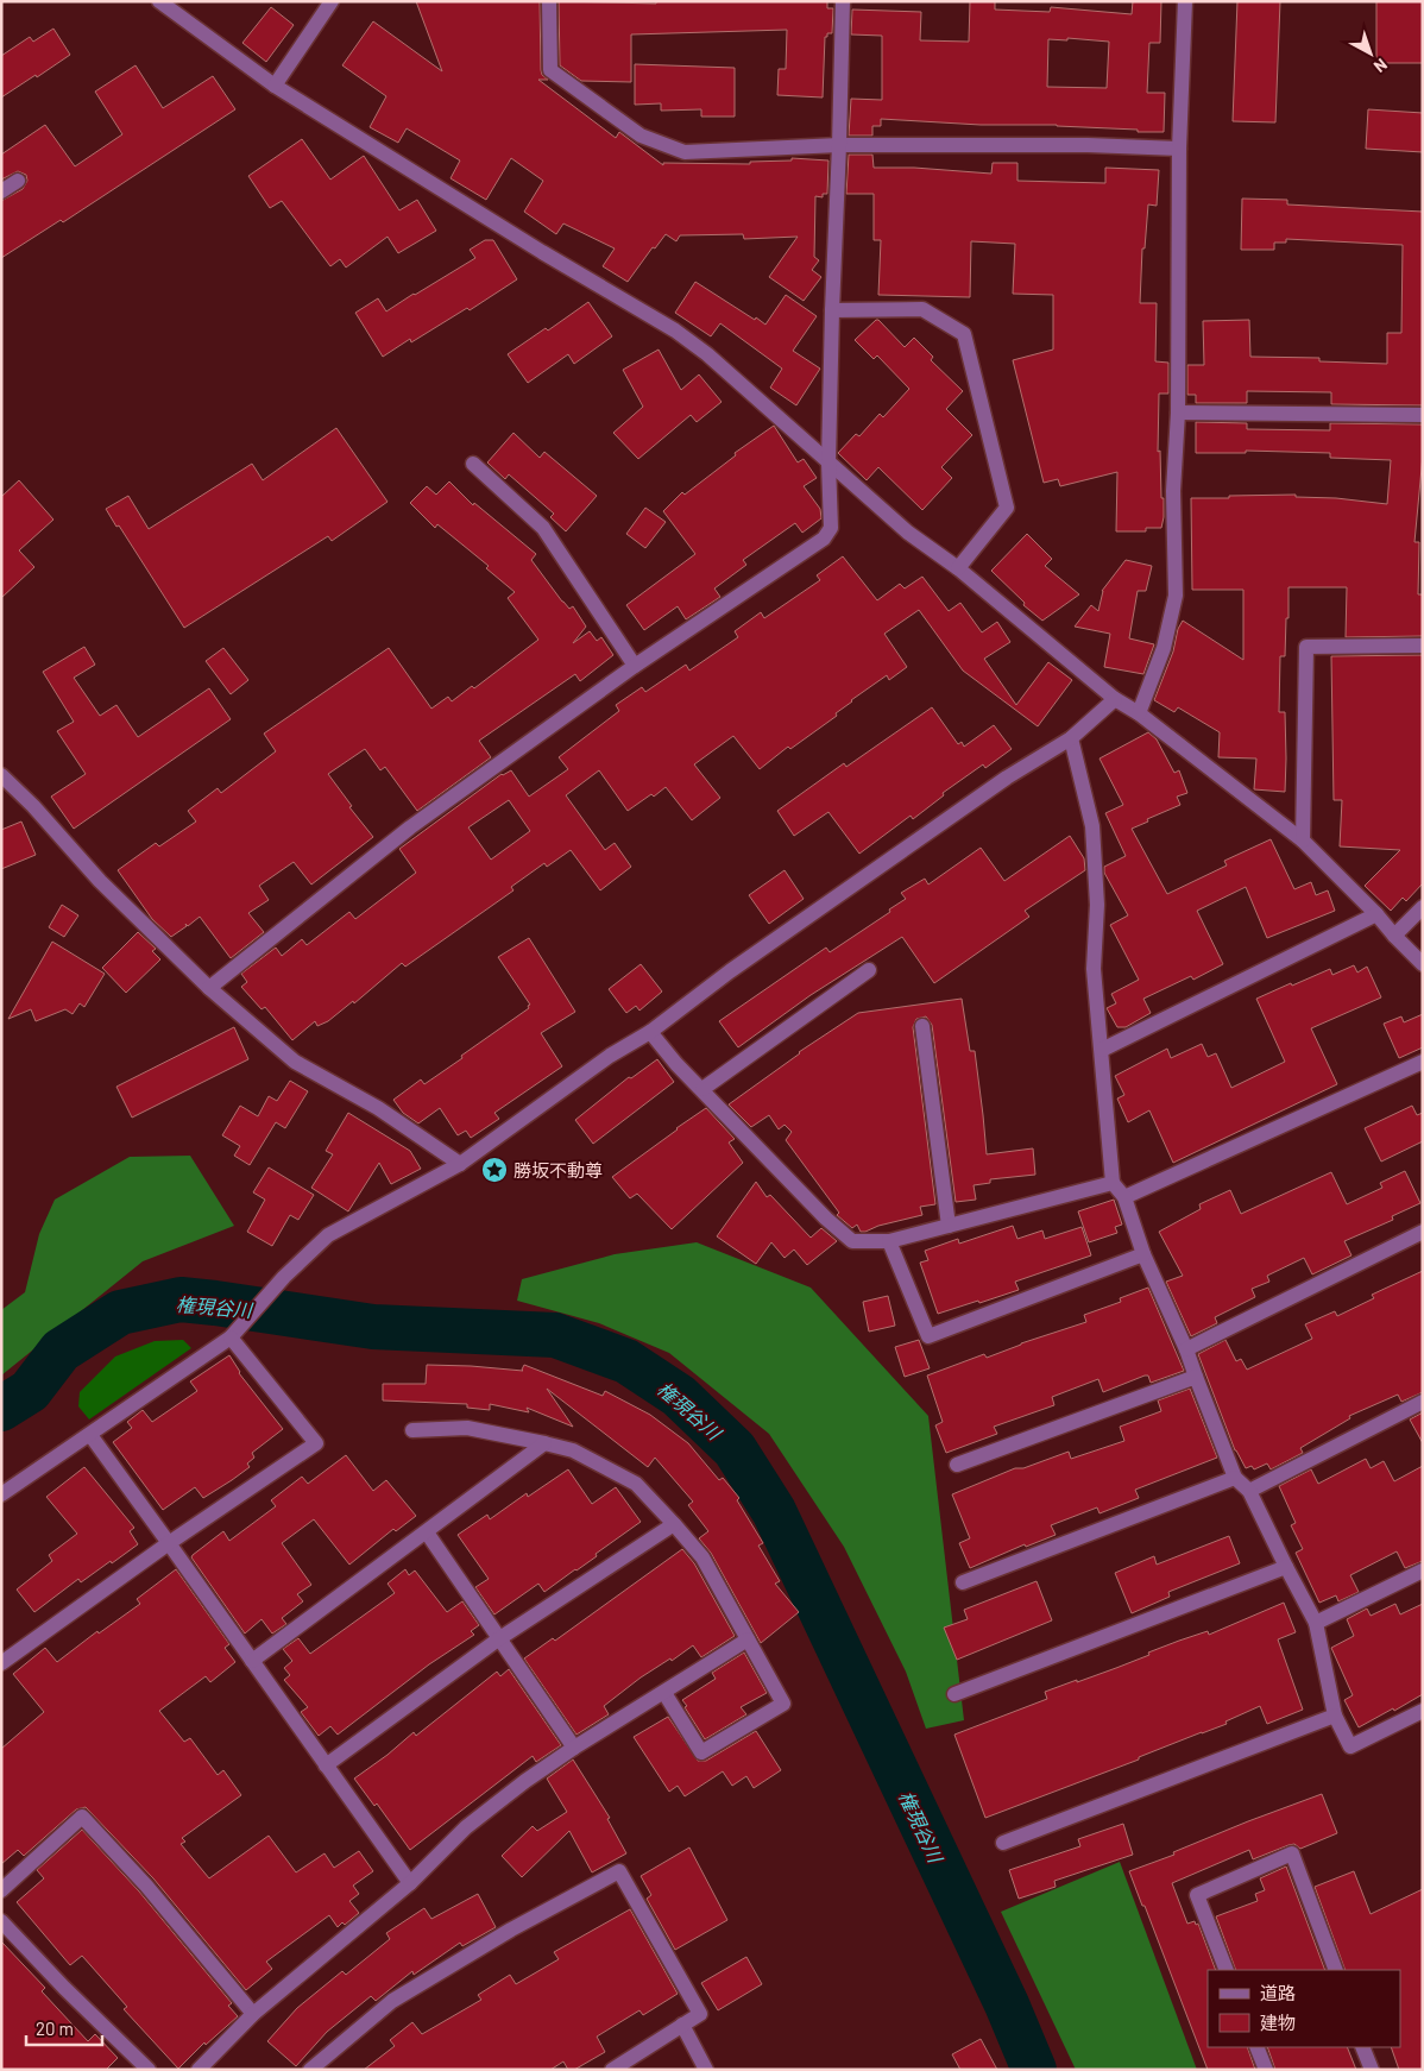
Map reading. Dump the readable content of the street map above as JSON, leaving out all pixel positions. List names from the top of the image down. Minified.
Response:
{"water":["権現谷川"],"places":{"place":["勝坂不動尊"]},"legend":["道路","建物"],"scale_bar":"20 m","north":"bottom right"}
